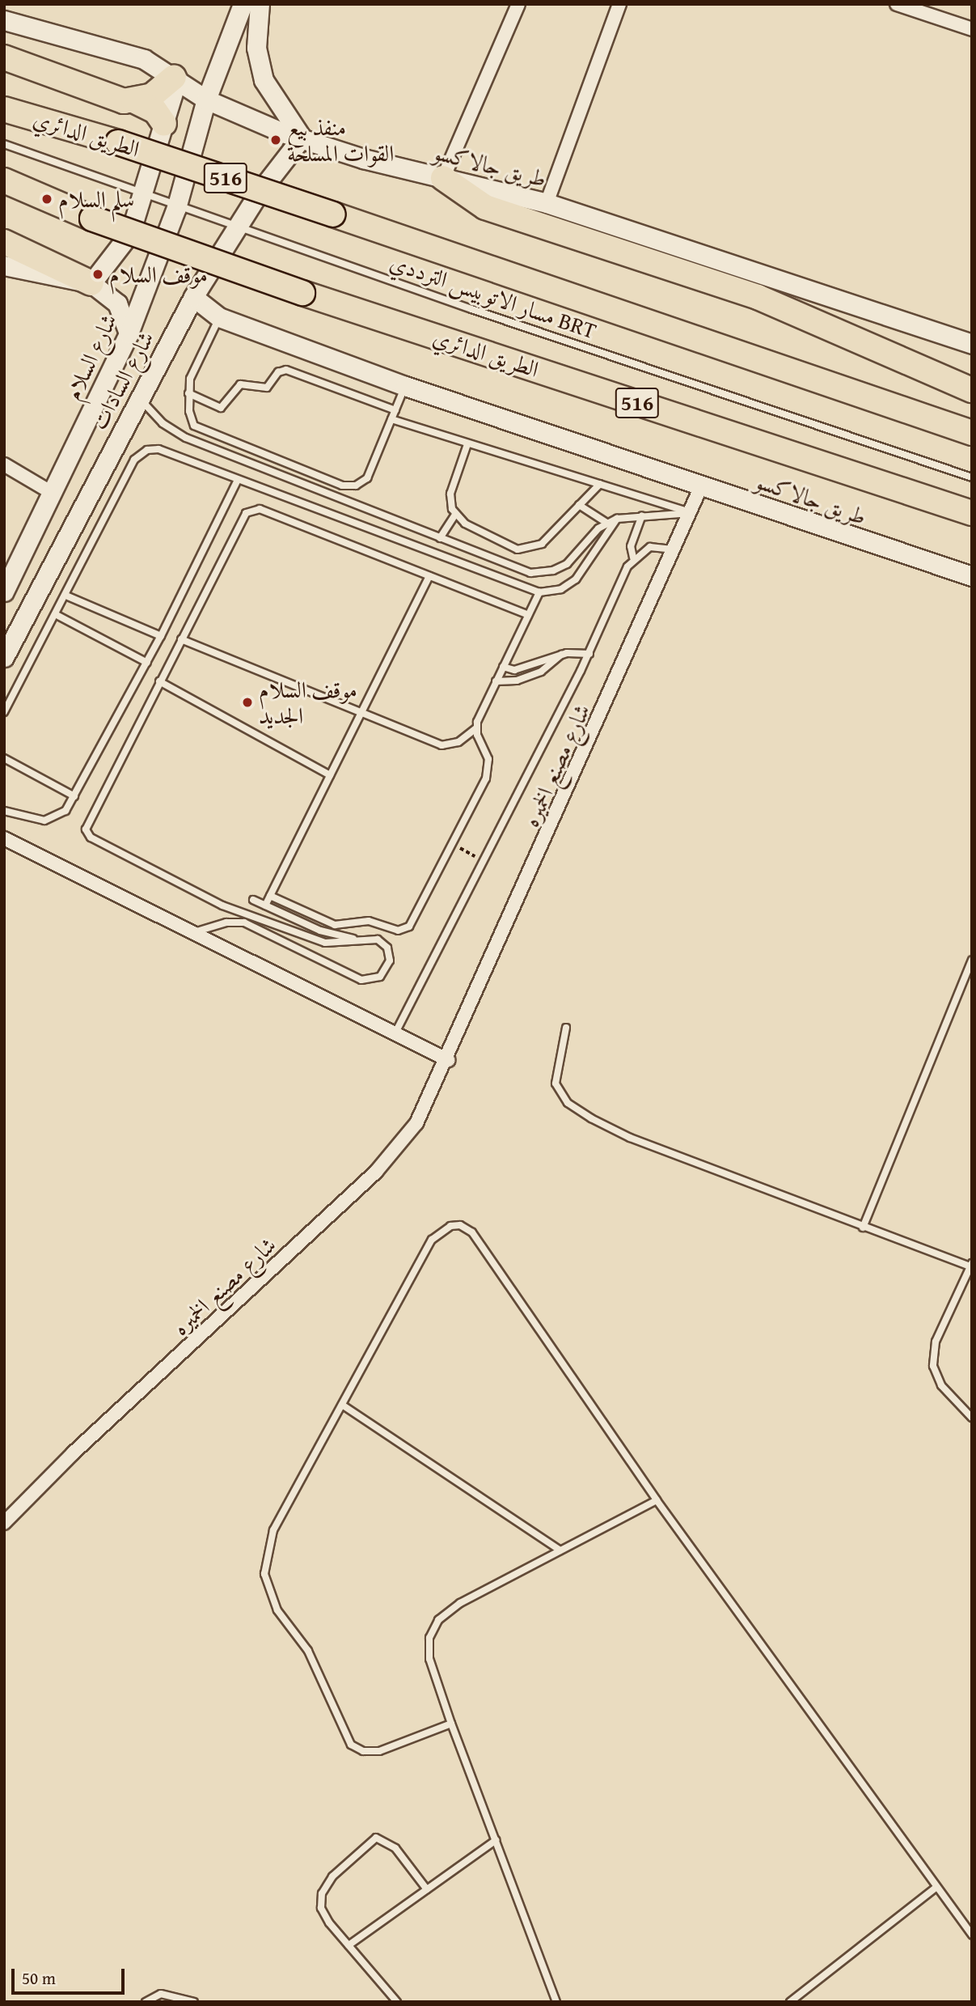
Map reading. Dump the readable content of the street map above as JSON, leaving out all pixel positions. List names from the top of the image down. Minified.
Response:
{"streets":{"highway":["الطريق الدائري","516"],"street":["طريق جالاكسو","شارع السلام","شارع السادات","شارع مصنع الخميره"],"lane":["مسار الاتوبيس الترددي BRT"]},"crossings":[["طريق جالاكسو","شارع السلام"],["طريق جالاكسو","شارع السادات"],["طريق جالاكسو","شارع مصنع الخميره"]],"places":["منفذ بيع القوات المسلحة","سلم السلام","موقف السلام","موقف السلام الجديد"],"scale_bar":"50 m"}
